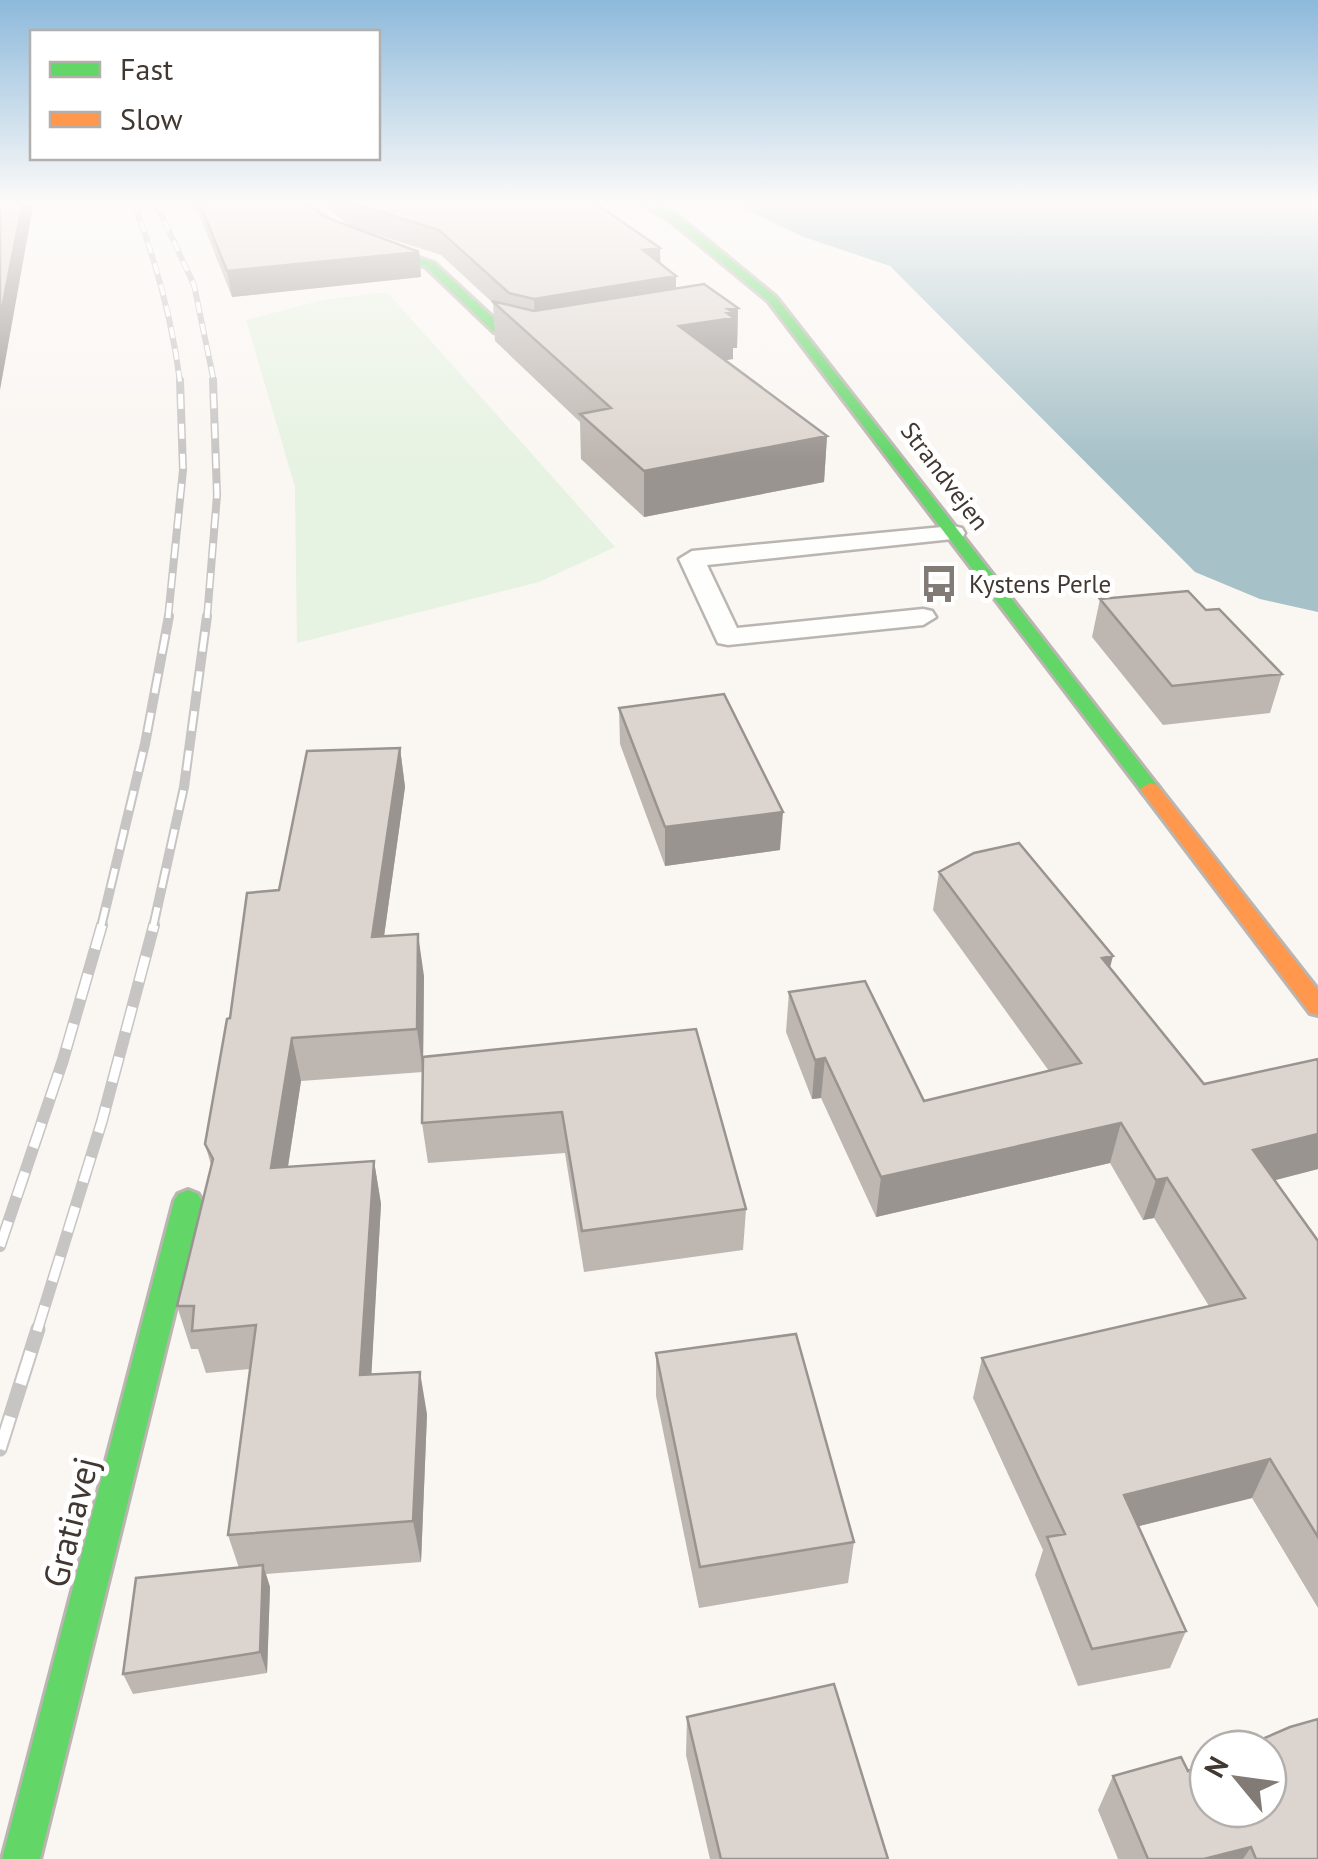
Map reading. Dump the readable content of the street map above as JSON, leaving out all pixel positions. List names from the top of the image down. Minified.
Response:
{"streets":{"main road":["Strandvejen","Gratiavej"]},"places":{"bus stop":["Kystens Perle"]},"legend":["Fast","Slow"],"north":"top left"}
